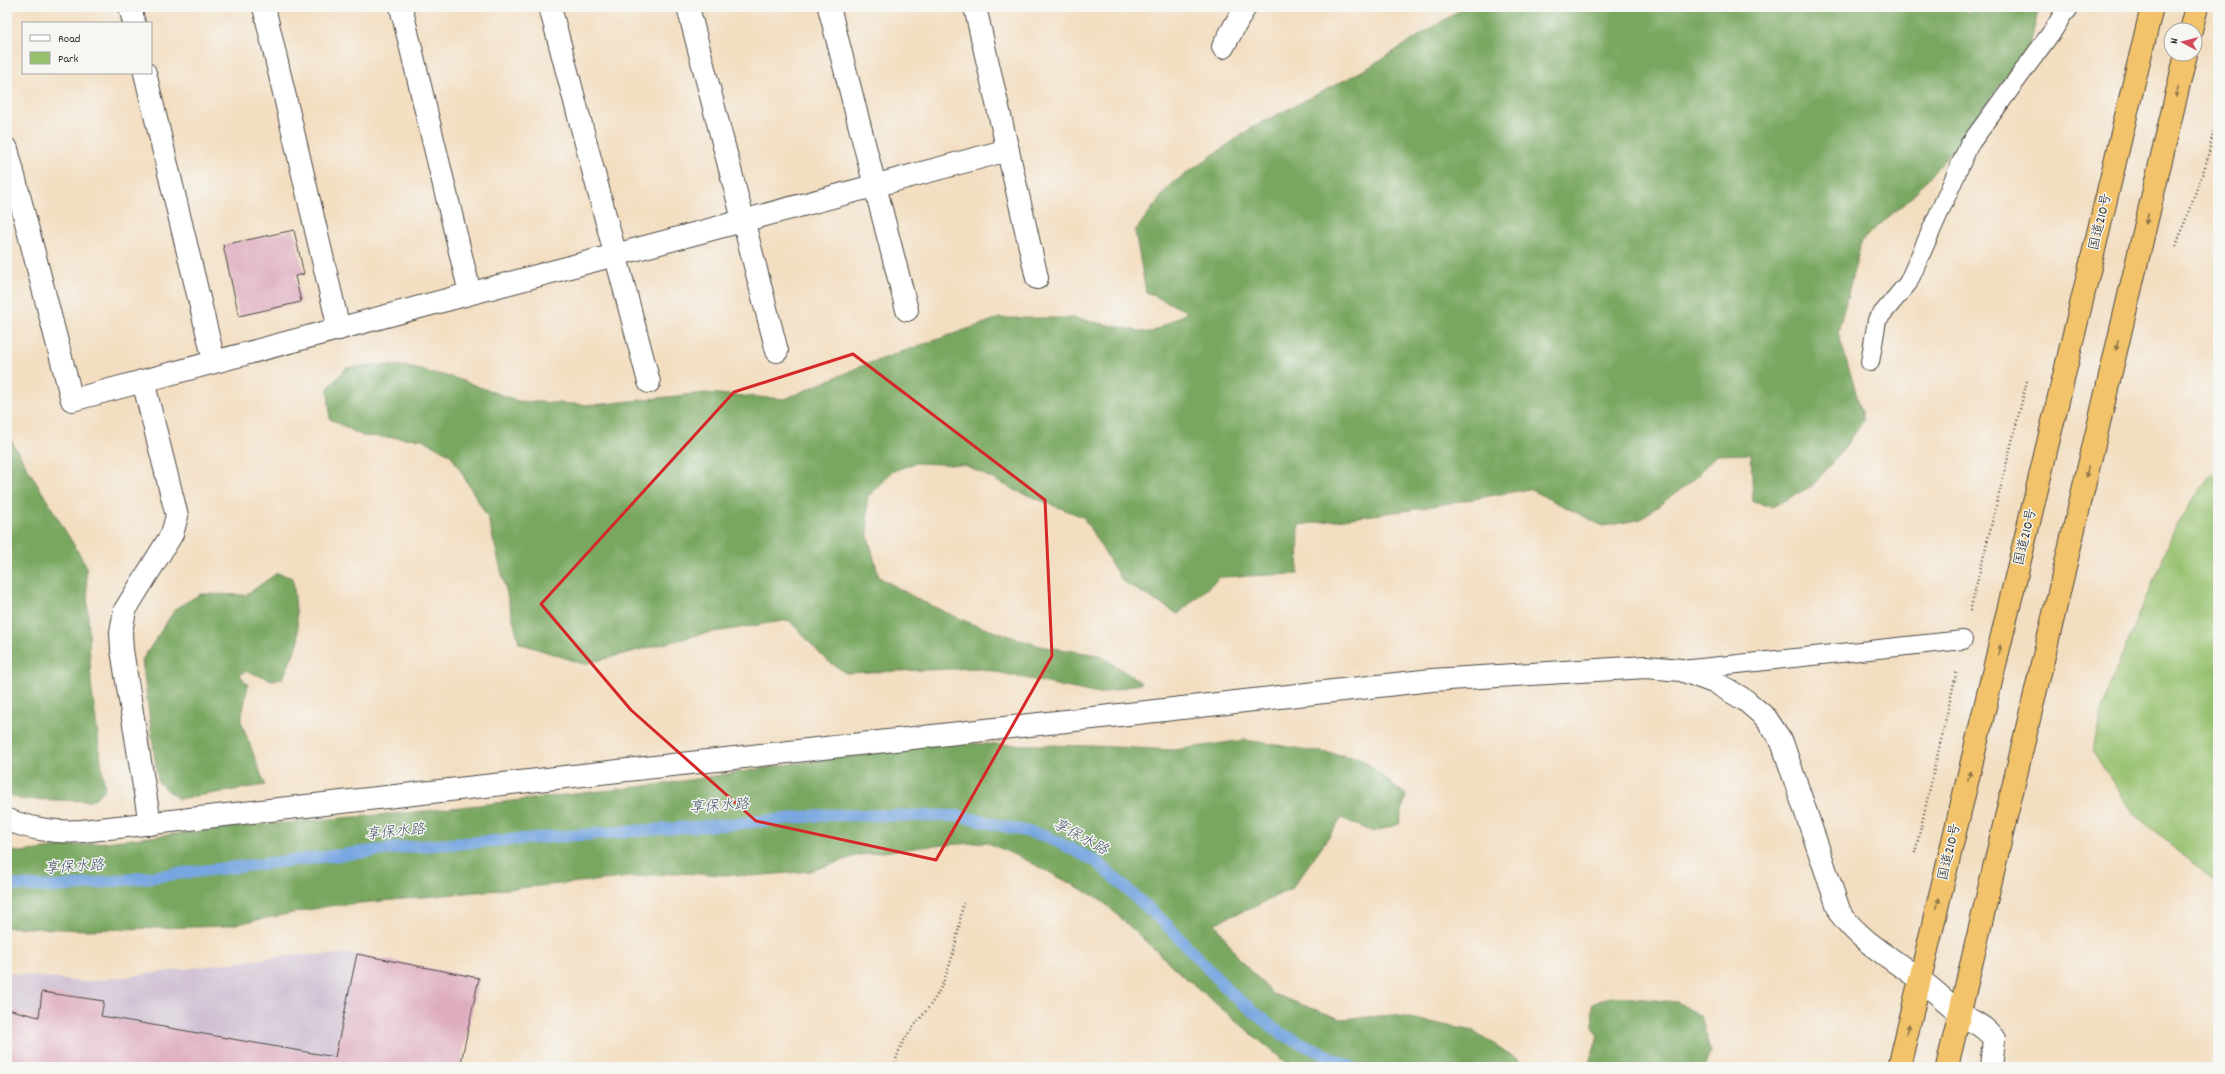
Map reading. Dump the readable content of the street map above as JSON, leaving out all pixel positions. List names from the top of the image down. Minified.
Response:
{"streets":{"highway":["国道210号"]},"water":["享保水路"],"legend":["Road","Park"],"north":"left"}
